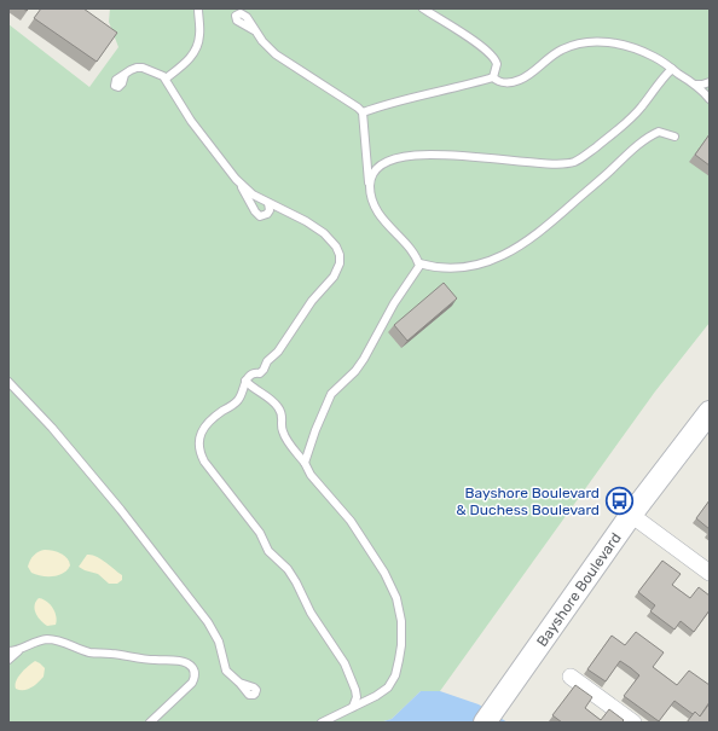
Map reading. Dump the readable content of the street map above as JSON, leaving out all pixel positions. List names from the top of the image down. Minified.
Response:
{"streets":{"main road":["Bayshore Boulevard"]},"places":{"bus stop":["Bayshore Boulevard & Duchess Boulevard"]}}
